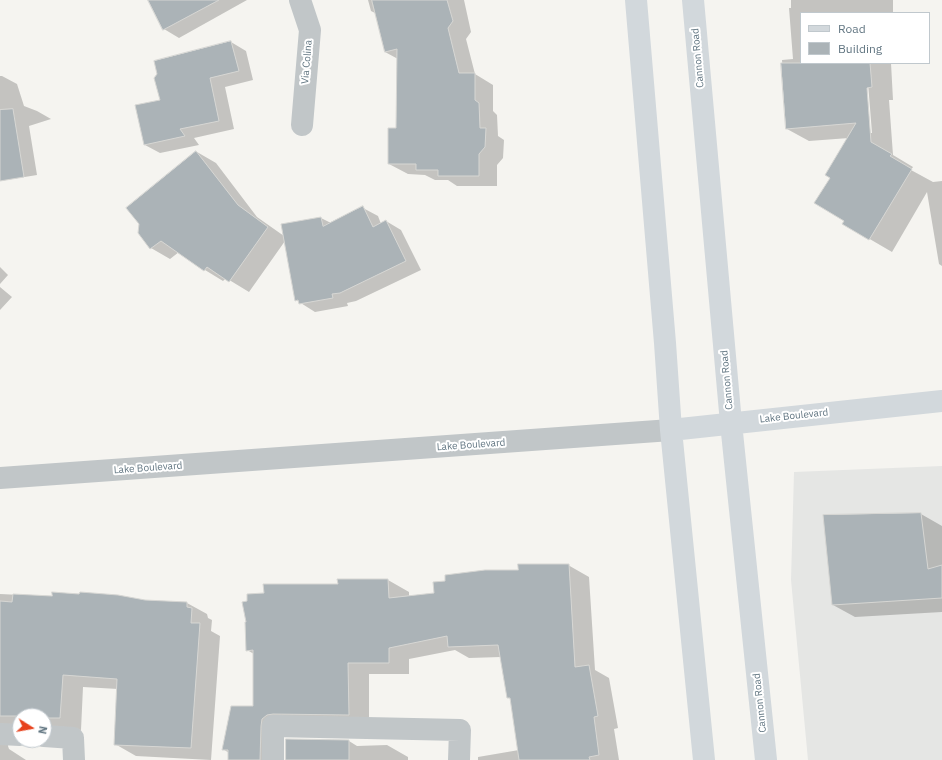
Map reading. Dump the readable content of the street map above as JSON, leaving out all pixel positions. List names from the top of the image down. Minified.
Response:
{"streets":{"main road":["Cannon Road","Lake Boulevard"],"street":["Via Colina"]},"crossings":[["Cannon Road","Lake Boulevard"]],"legend":["Road","Building"],"north":"right"}
